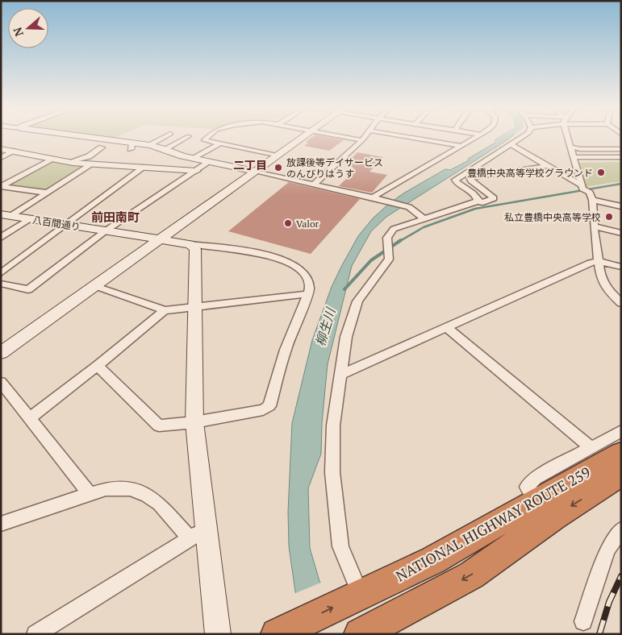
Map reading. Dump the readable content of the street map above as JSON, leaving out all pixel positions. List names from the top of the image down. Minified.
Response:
{"streets":{"highway":["NATIONAL HIGHWAY ROUTE 259"],"street":["八百間通り"]},"districts":["二丁目","前田南町"],"water":["柳生川"],"places":["放課後等デイサービス のんびりはうす","豊橋中央高等学校グラウンド","私立豊橋中央高等学校","Valor"],"north":"left"}
